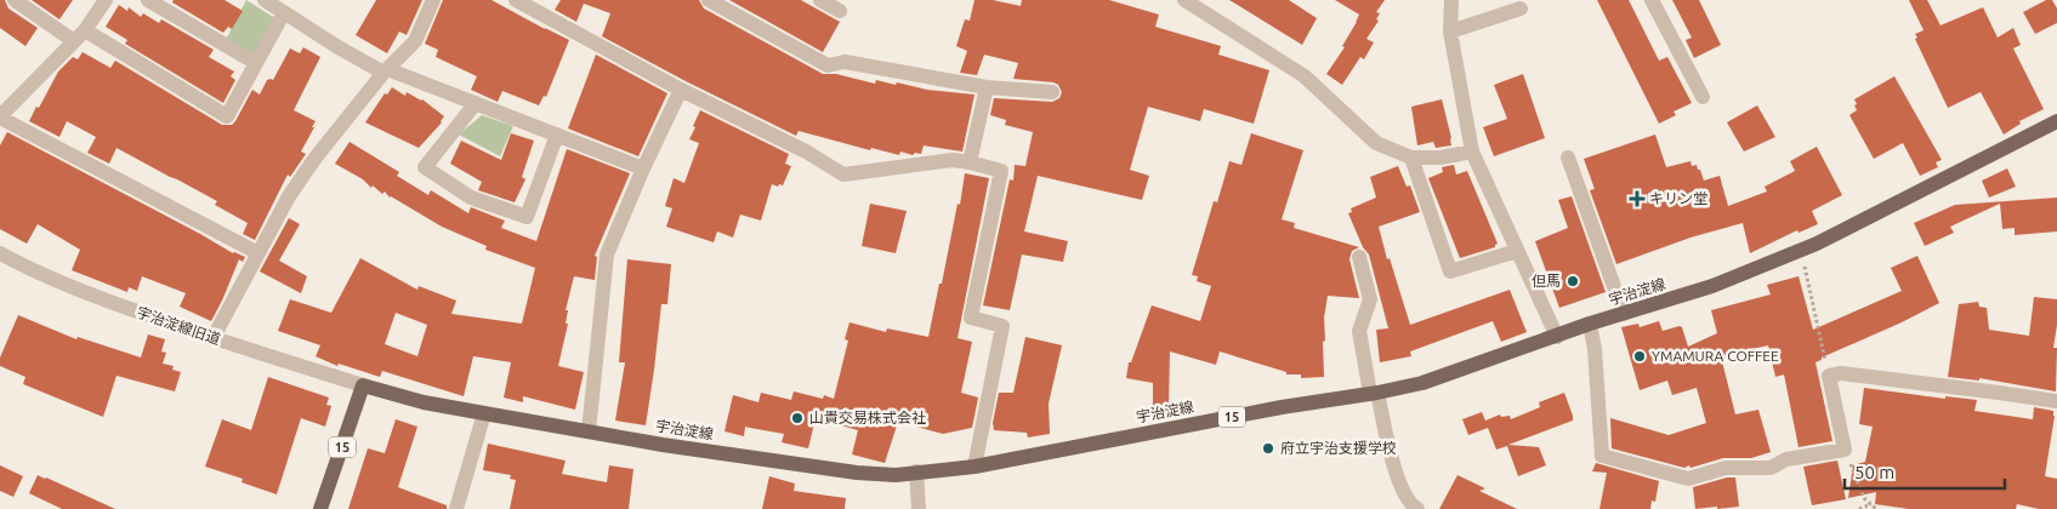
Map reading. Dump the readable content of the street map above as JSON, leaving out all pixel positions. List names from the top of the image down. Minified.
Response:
{"streets":{"main road":["宇治淀線","15"],"street":["宇治淀線旧道"]},"crossings":[["宇治淀線","宇治淀線旧道"],["宇治淀線","15"],["宇治淀線旧道","15"]],"places":{"health":["キリン堂"],"other":["但馬","YMAMURA COFFEE","山貴交易株式会社","府立宇治支援学校"]},"scale_bar":"50 m"}
